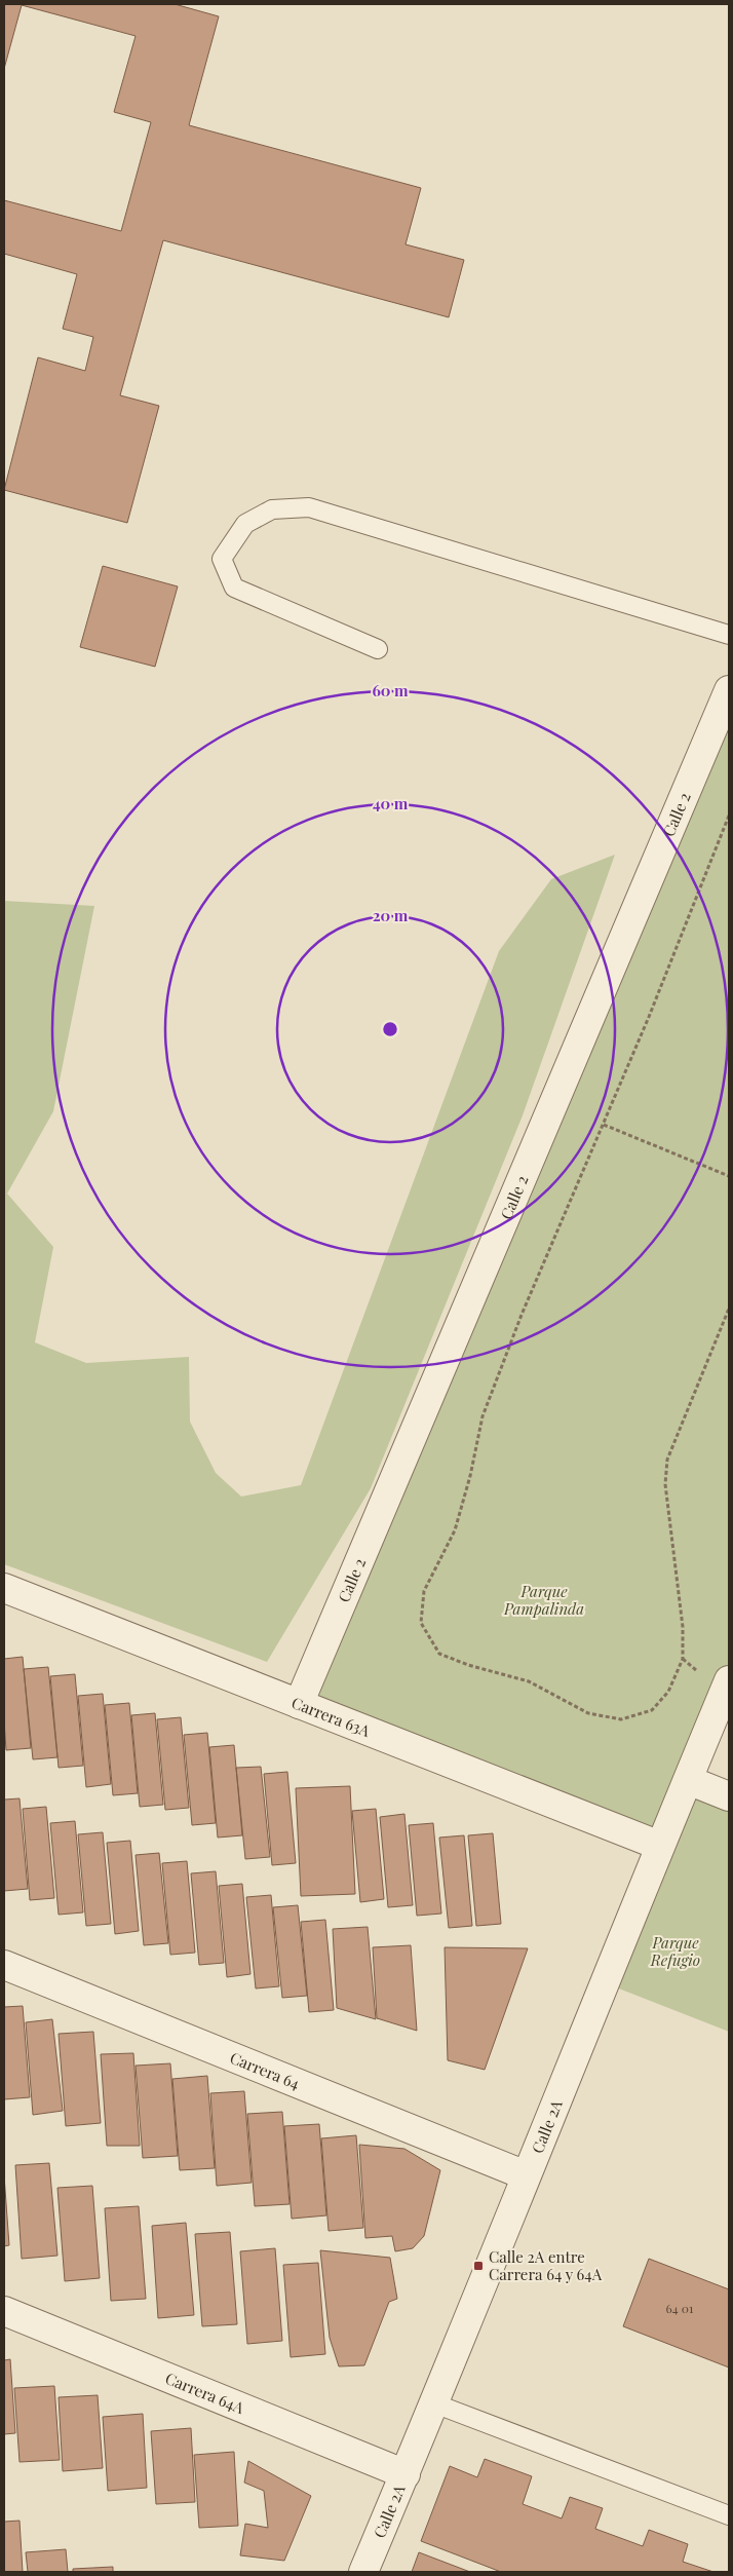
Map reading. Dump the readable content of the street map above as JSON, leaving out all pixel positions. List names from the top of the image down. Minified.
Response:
{"streets":{"street":["Calle 2","Carrera 63A","Carrera 64","Calle 2A","Carrera 64A"]},"crossings":[["Calle 2","Carrera 63A"],["Carrera 63A","Calle 2A"],["Carrera 64","Calle 2A"],["Calle 2A","Carrera 64A"]],"parks":["Parque Pampalinda","Parque Refugio"],"places":{"transit":["Calle 2A entre Carrera 64 y 64A"]},"house_numbers":["64 01"],"rings":["60 m","40 m","20 m"]}
